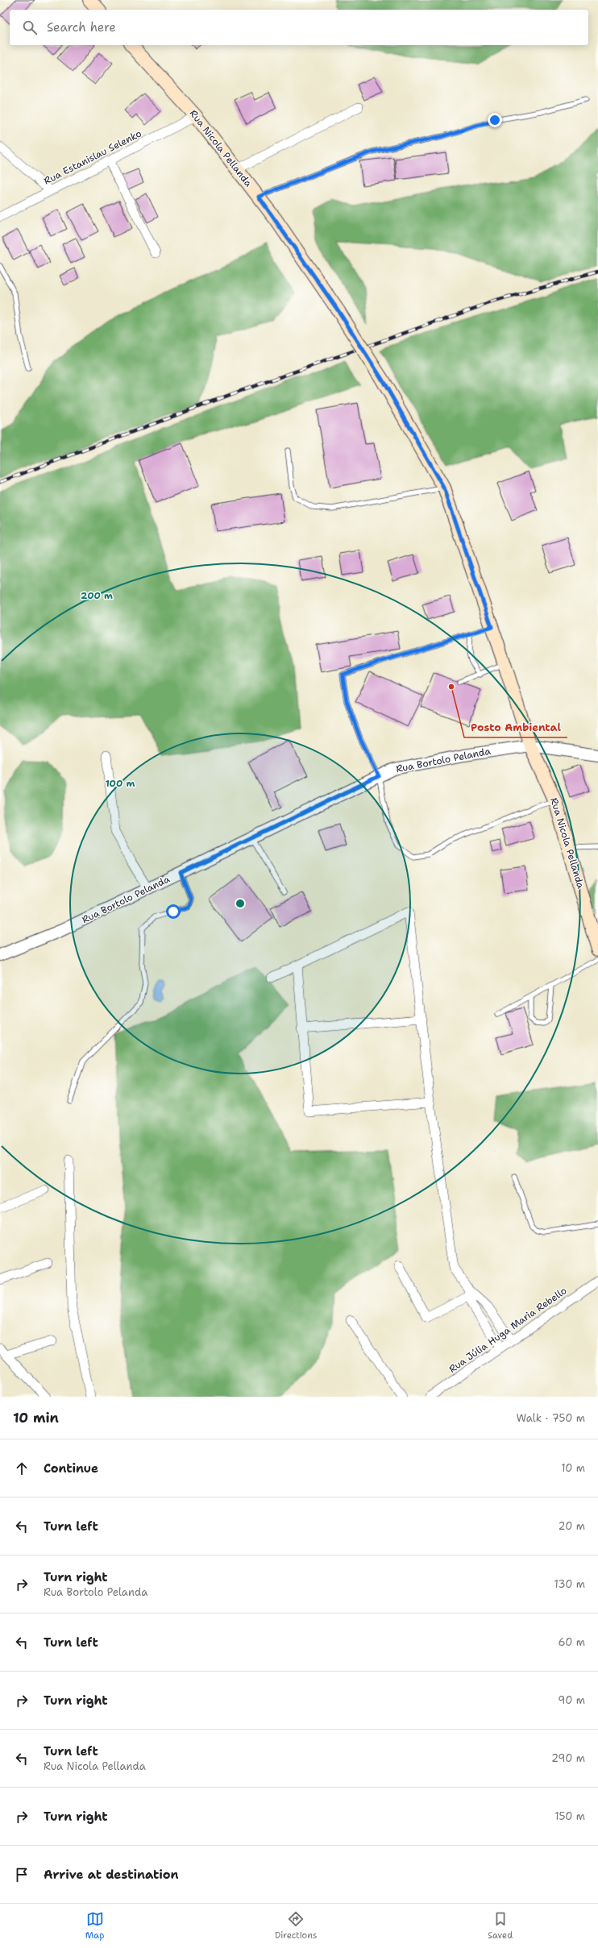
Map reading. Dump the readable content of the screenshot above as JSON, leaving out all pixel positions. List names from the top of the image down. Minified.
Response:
{"streets":{"main road":["Rua Nicola Pellanda"],"street":["Rua Estanislau Selenko","Rua Bortolo Pelanda","Rua Júlia Huga Maria Rebello"]},"crossings":[["Rua Nicola Pellanda","Rua Estanislau Selenko"],["Rua Nicola Pellanda","Rua Bortolo Pelanda"]],"places":["Posto Ambiental"],"page":{"search":"Search here","heading":["10 min","Walk · 750 m"],"list":[["Continue","10 m"],["Turn left","20 m"],["Turn right","Rua Bortolo Pelanda","130 m"],["Turn left","60 m"],["Turn right","90 m"],["Turn left","Rua Nicola Pellanda","290 m"],["Turn right","150 m"],"Arrive at destination"],"nav":["Map","Directions","Saved"]},"rings":["200 m","100 m"]}
